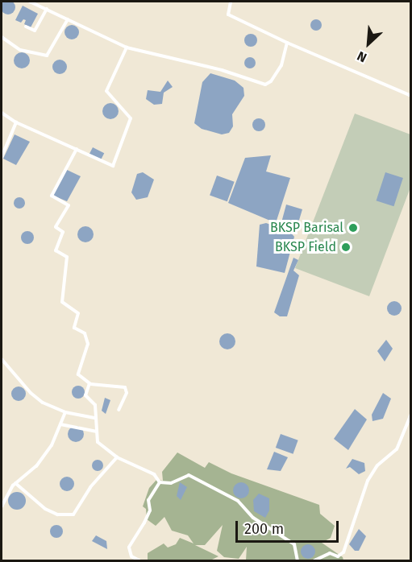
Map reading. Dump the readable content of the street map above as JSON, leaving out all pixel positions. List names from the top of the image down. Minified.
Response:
{"places":["BKSP Barisal","BKSP Field"],"scale_bar":"200 m","north":"bottom left"}
